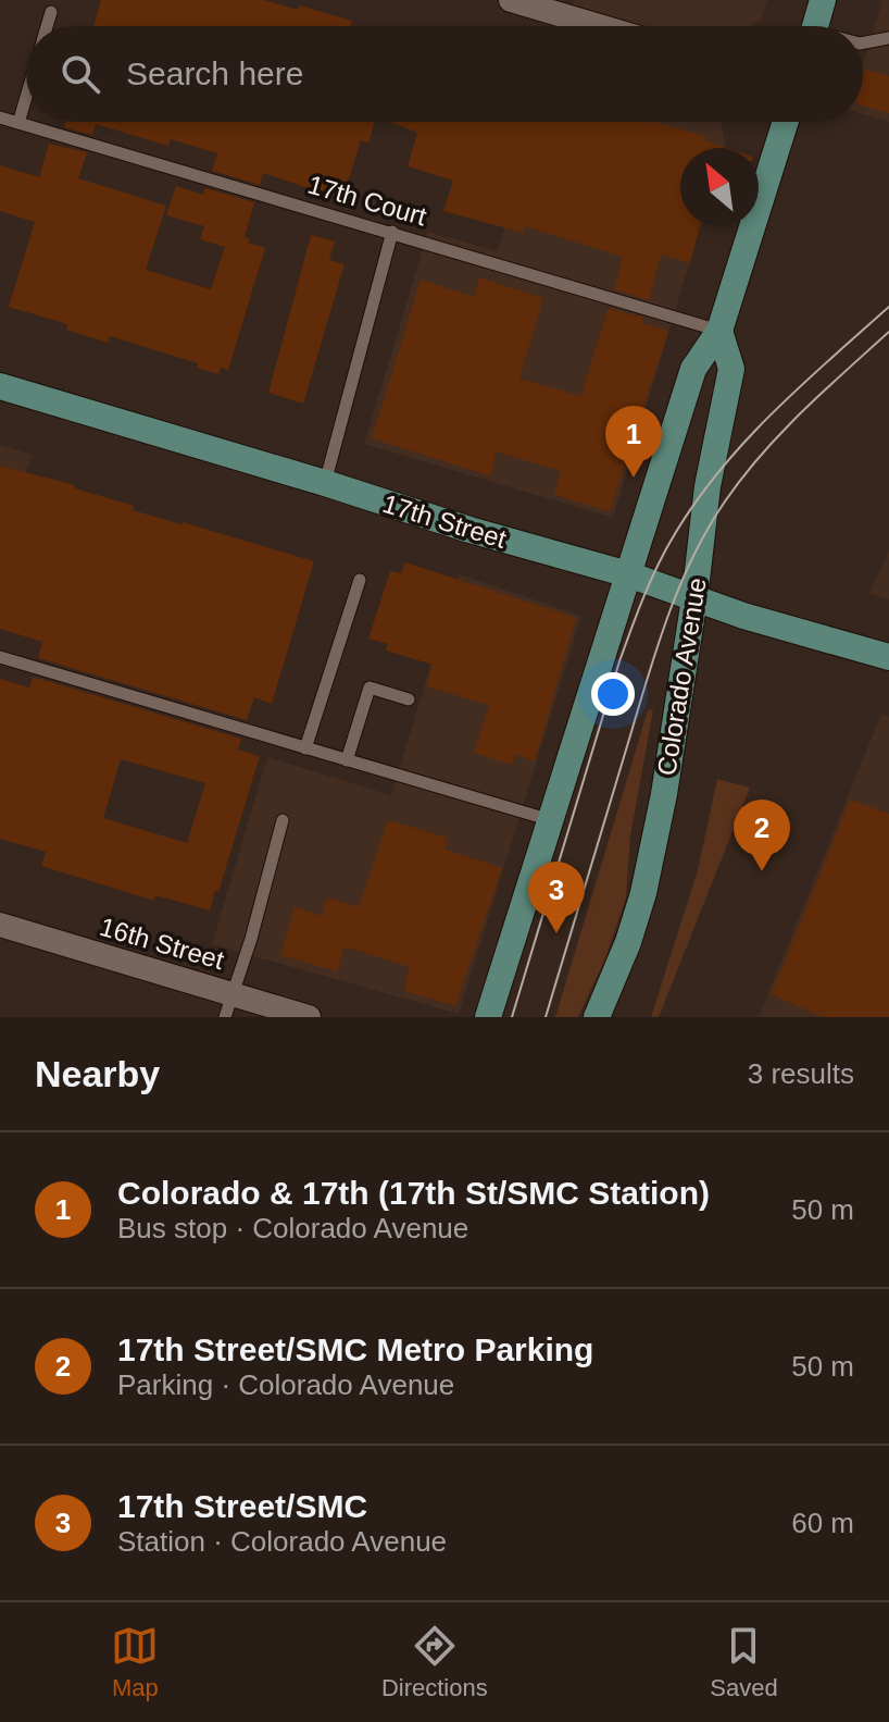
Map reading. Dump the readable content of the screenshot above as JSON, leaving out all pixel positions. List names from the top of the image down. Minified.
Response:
{"streets":{"main road":["17th Street","Colorado Avenue"],"street":["16th Street"],"lane":["17th Court"]},"crossings":[["17th Court","Colorado Avenue"],["17th Street","Colorado Avenue"]],"north":"top left","page":{"search":"Search here","pins":["1","2","3"],"heading":["Nearby","3 results"],"list":[{"mark":"1","name":"Colorado & 17th (17th St/SMC Station)","note":"Bus stop · Colorado Avenue","value":"50 m"},{"mark":"2","name":"17th Street/SMC Metro Parking","note":"Parking · Colorado Avenue","value":"50 m"},{"mark":"3","name":"17th Street/SMC","note":"Station · Colorado Avenue","value":"60 m"}],"nav":["Map","Directions","Saved"]}}
